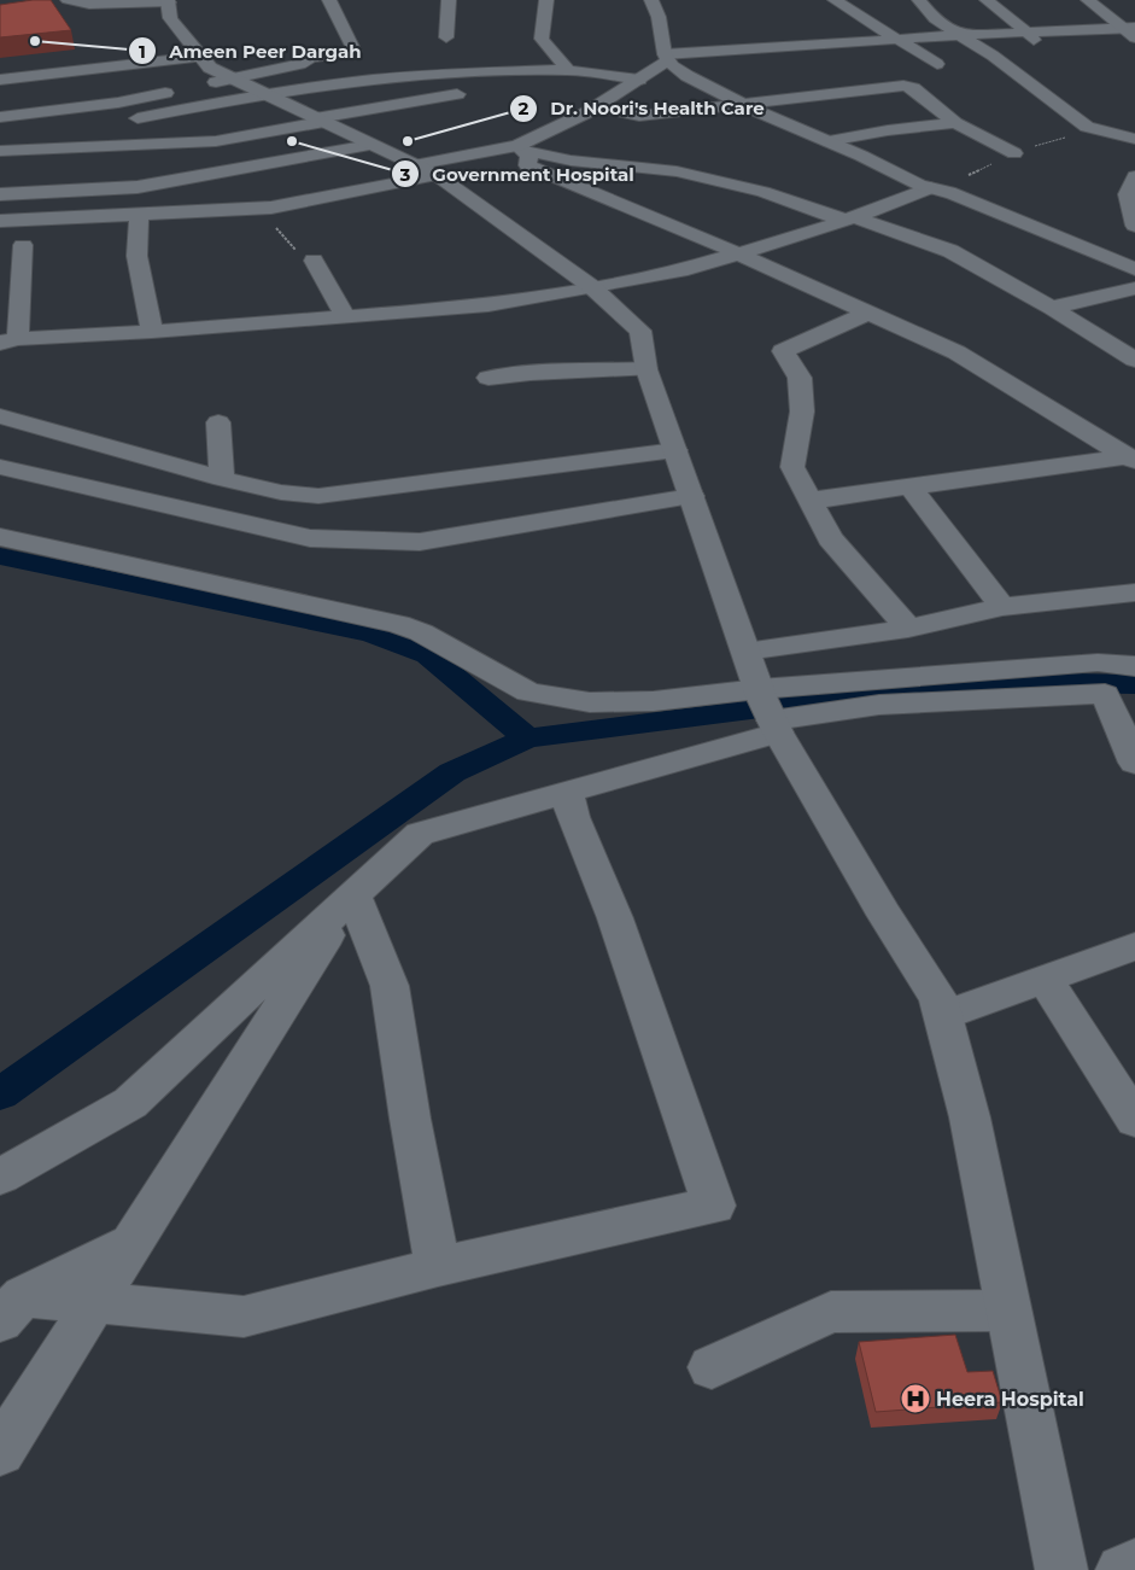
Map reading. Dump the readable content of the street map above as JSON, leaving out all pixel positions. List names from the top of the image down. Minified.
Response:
{"places":{"other":["Ameen Peer Dargah","Government Hospital","Dr. Noori's Health Care"],"hospital":["Heera Hospital"]}}
